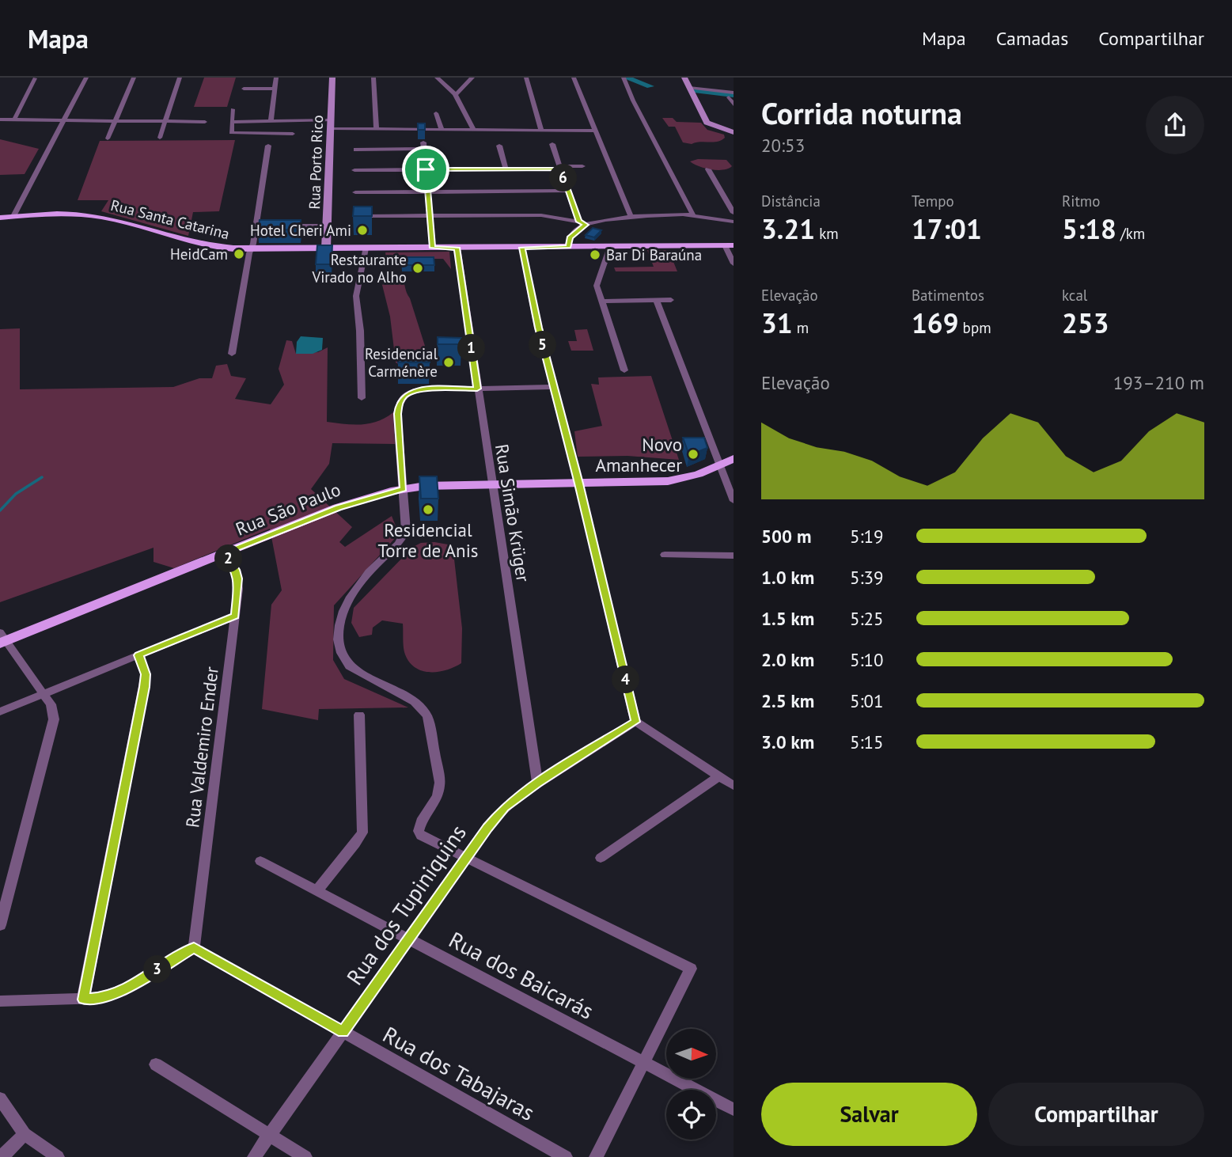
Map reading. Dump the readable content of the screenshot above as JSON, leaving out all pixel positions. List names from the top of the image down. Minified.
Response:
{"streets":{"main road":["Rua Porto Rico","Rua Santa Catarina","Rua São Paulo"],"street":["Rua Simão Krüger","Rua Valdemiro Ender","Rua dos Tupiniquins","Rua dos Baicarás","Rua dos Tabajaras"]},"crossings":[["Rua Porto Rico","Rua Santa Catarina"],["Rua Santa Catarina","Rua Simão Krüger"],["Rua São Paulo","Rua Simão Krüger"],["Rua São Paulo","Rua Valdemiro Ender"],["Rua Simão Krüger","Rua dos Tupiniquins"],["Rua Valdemiro Ender","Rua dos Tabajaras"],["Rua dos Tupiniquins","Rua dos Baicarás"],["Rua dos Tupiniquins","Rua dos Tabajaras"]],"places":["Hotel Cheri Ami","HeidCam","Bar Di Baraúna","Restaurante Virado no Alho","Residencial Carménère","Novo Amanhecer","Residencial Torre de Anis"],"north":"right","page":{"header":"Mapa","nav":["Mapa","Camadas","Compartilhar"],"heading":["Corrida noturna","20:53"],"pins":["6","5","1","2","4","3"],"stats":[["Distância","3.21 km"],["Tempo","17:01"],["Ritmo","5:18 /km"],["Elevação","31 m"],["Batimentos","169 bpm"],["kcal","253"]],"chart":["Elevação","193–210 m"],"list":[{"name":"500 m","note":"5:19"},{"name":"1.0 km","note":"5:39"},{"name":"1.5 km","note":"5:25"},{"name":"2.0 km","note":"5:10"},{"name":"2.5 km","note":"5:01"},{"name":"3.0 km","note":"5:15"}],"buttons":["Salvar","Compartilhar"]}}
